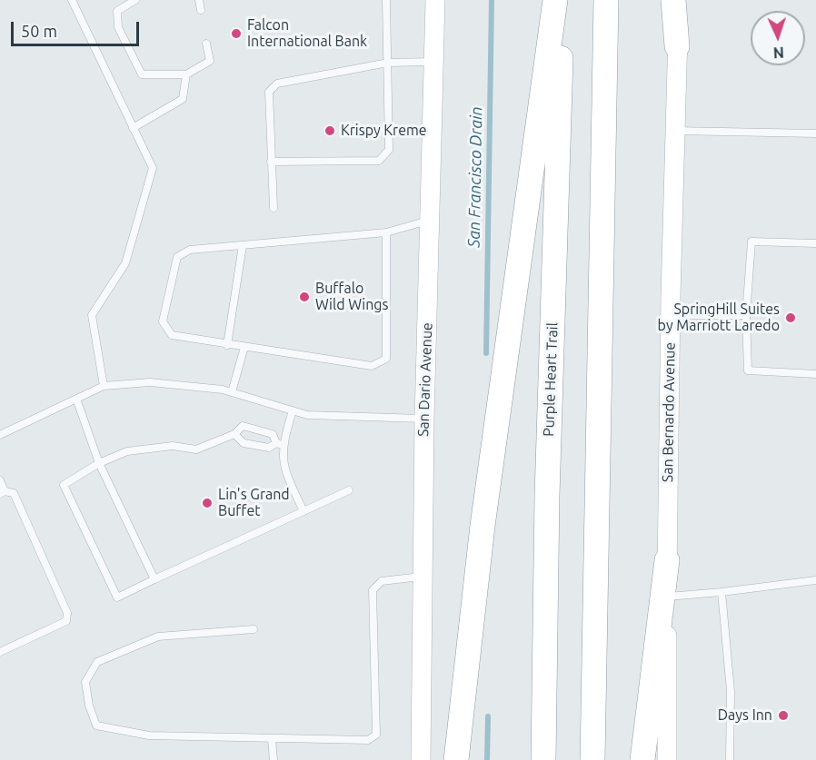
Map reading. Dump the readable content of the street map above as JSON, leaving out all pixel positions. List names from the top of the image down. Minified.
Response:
{"streets":{"highway":["Purple Heart Trail"],"main road":["San Dario Avenue","San Bernardo Avenue"]},"water":["San Francisco Drain"],"places":["Falcon International Bank","Krispy Kreme","Buffalo Wild Wings","SpringHill Suites by Marriott Laredo","Lin's Grand Buffet","Days Inn"],"scale_bar":"50 m","north":"bottom"}
